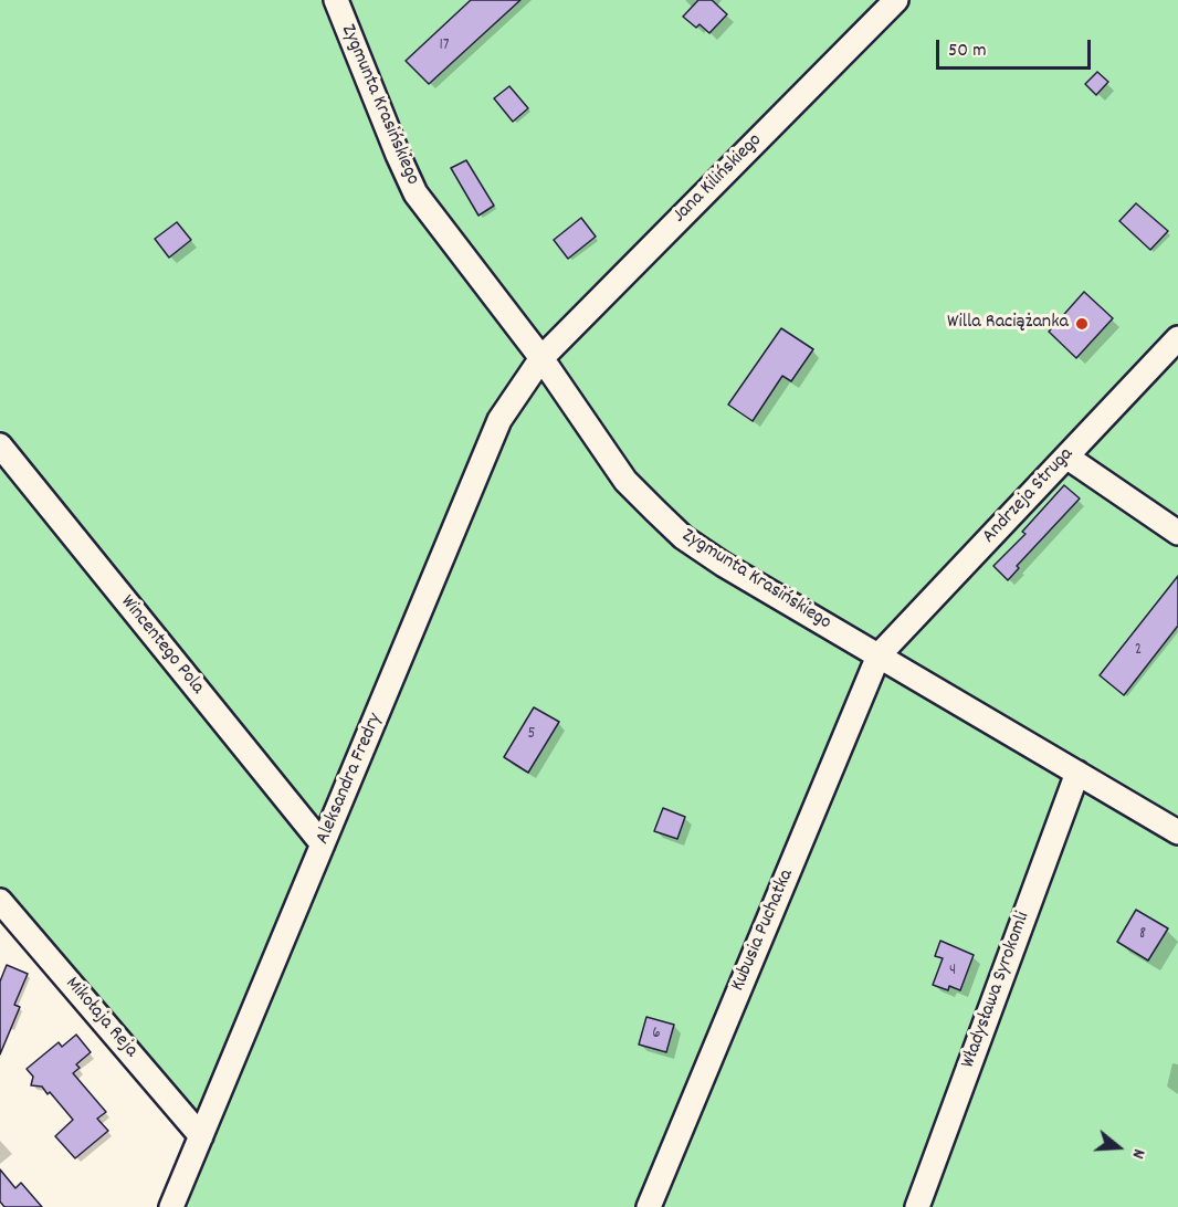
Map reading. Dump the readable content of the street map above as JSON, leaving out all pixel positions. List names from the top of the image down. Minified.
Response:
{"streets":{"street":["Zygmunta Krasińskiego","Jana Kilińskiego","Andrzeja Struga","Wincentego Pola","Aleksandra Fredry","Kubusia Puchatka","Władysława Syrokomli","Mikołaja Reja"]},"crossings":[["Zygmunta Krasińskiego","Jana Kilińskiego"],["Zygmunta Krasińskiego","Andrzeja Struga"],["Zygmunta Krasińskiego","Aleksandra Fredry"],["Zygmunta Krasińskiego","Kubusia Puchatka"],["Zygmunta Krasińskiego","Władysława Syrokomli"],["Jana Kilińskiego","Aleksandra Fredry"],["Andrzeja Struga","Kubusia Puchatka"],["Wincentego Pola","Aleksandra Fredry"],["Aleksandra Fredry","Mikołaja Reja"]],"places":["Willa Raciążanka"],"house_numbers":["17","2","5","8","4","6"],"scale_bar":"50 m","north":"right"}
